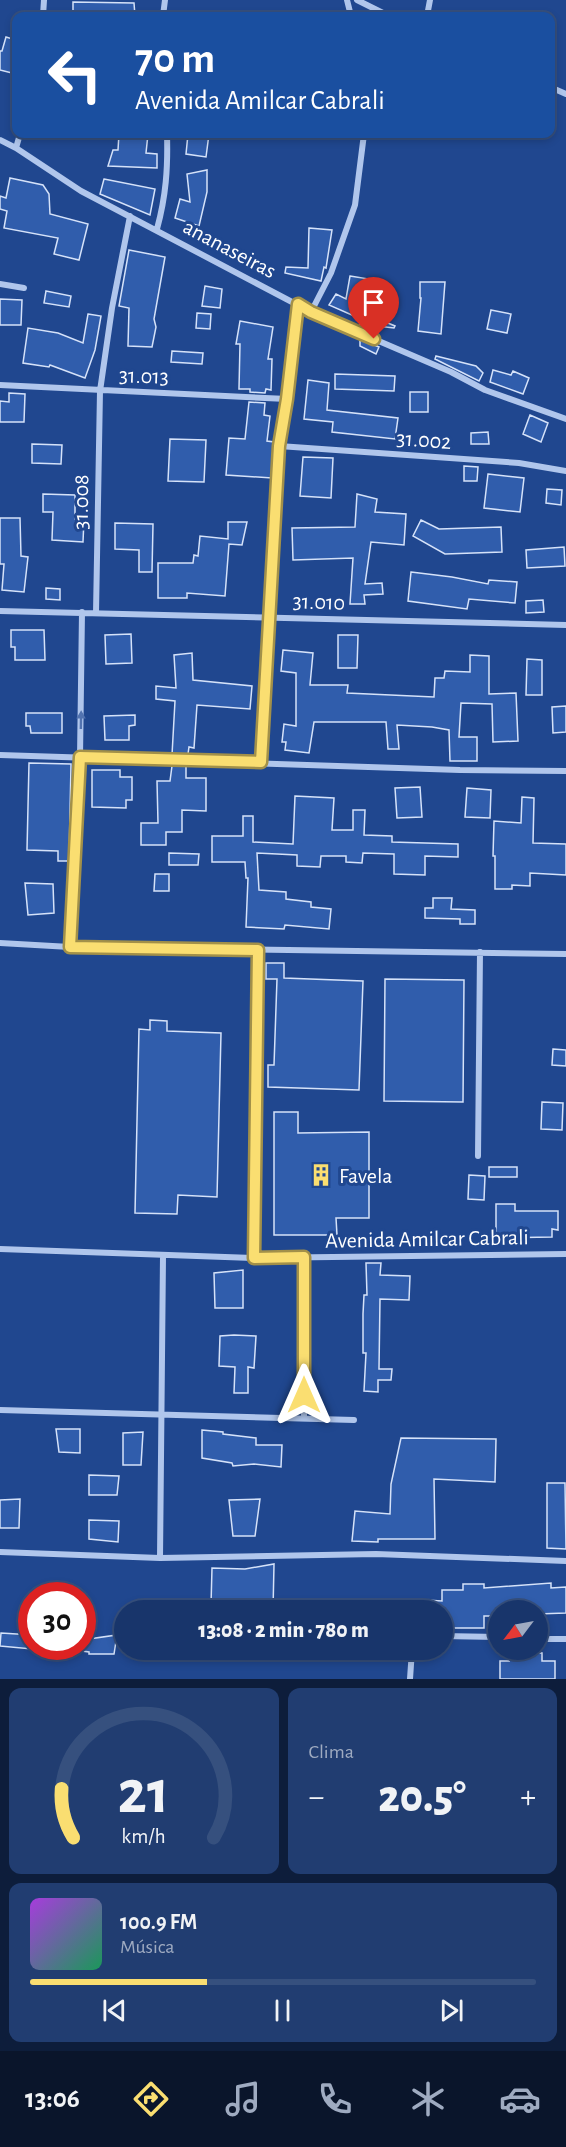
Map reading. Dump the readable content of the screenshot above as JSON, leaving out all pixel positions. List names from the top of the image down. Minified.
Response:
{"streets":{"street":["ananaseiras","31.013","31.002","31.008","31.010","Avenida Amilcar Cabrali"]},"crossings":[["ananaseiras","31.008"],["31.013","31.008"],["31.008","31.010"]],"places":{"building":["Favela"]},"north":"bottom left","page":{"turn":["70 m","Avenida Amilcar Cabrali"],"limit":"30","trip":"13:08 · 2 min · 780 m","tile":"Clima","heat":["−","20.5°","+"],"song":["100.9 FM","Música"],"tabs":"13:06","gauge":["21","km/h"]}}
